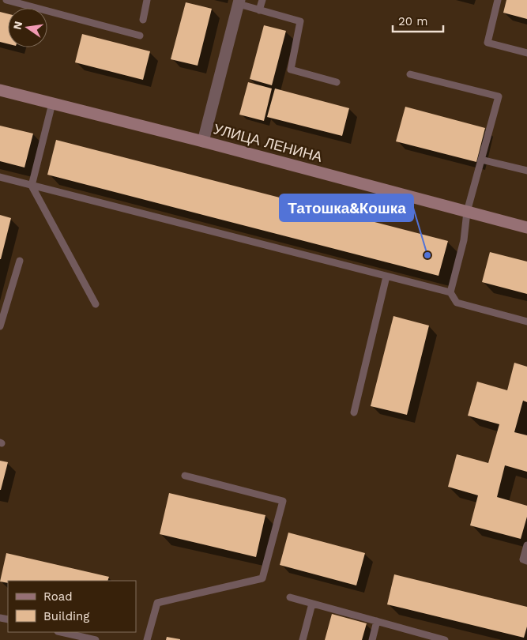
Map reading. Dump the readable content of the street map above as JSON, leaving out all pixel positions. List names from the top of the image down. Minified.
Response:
{"streets":{"street":["УЛИЦА ЛЕНИНА"]},"places":["Татошка&Кошка"],"legend":["Road","Building"],"scale_bar":"20 m","north":"left"}
